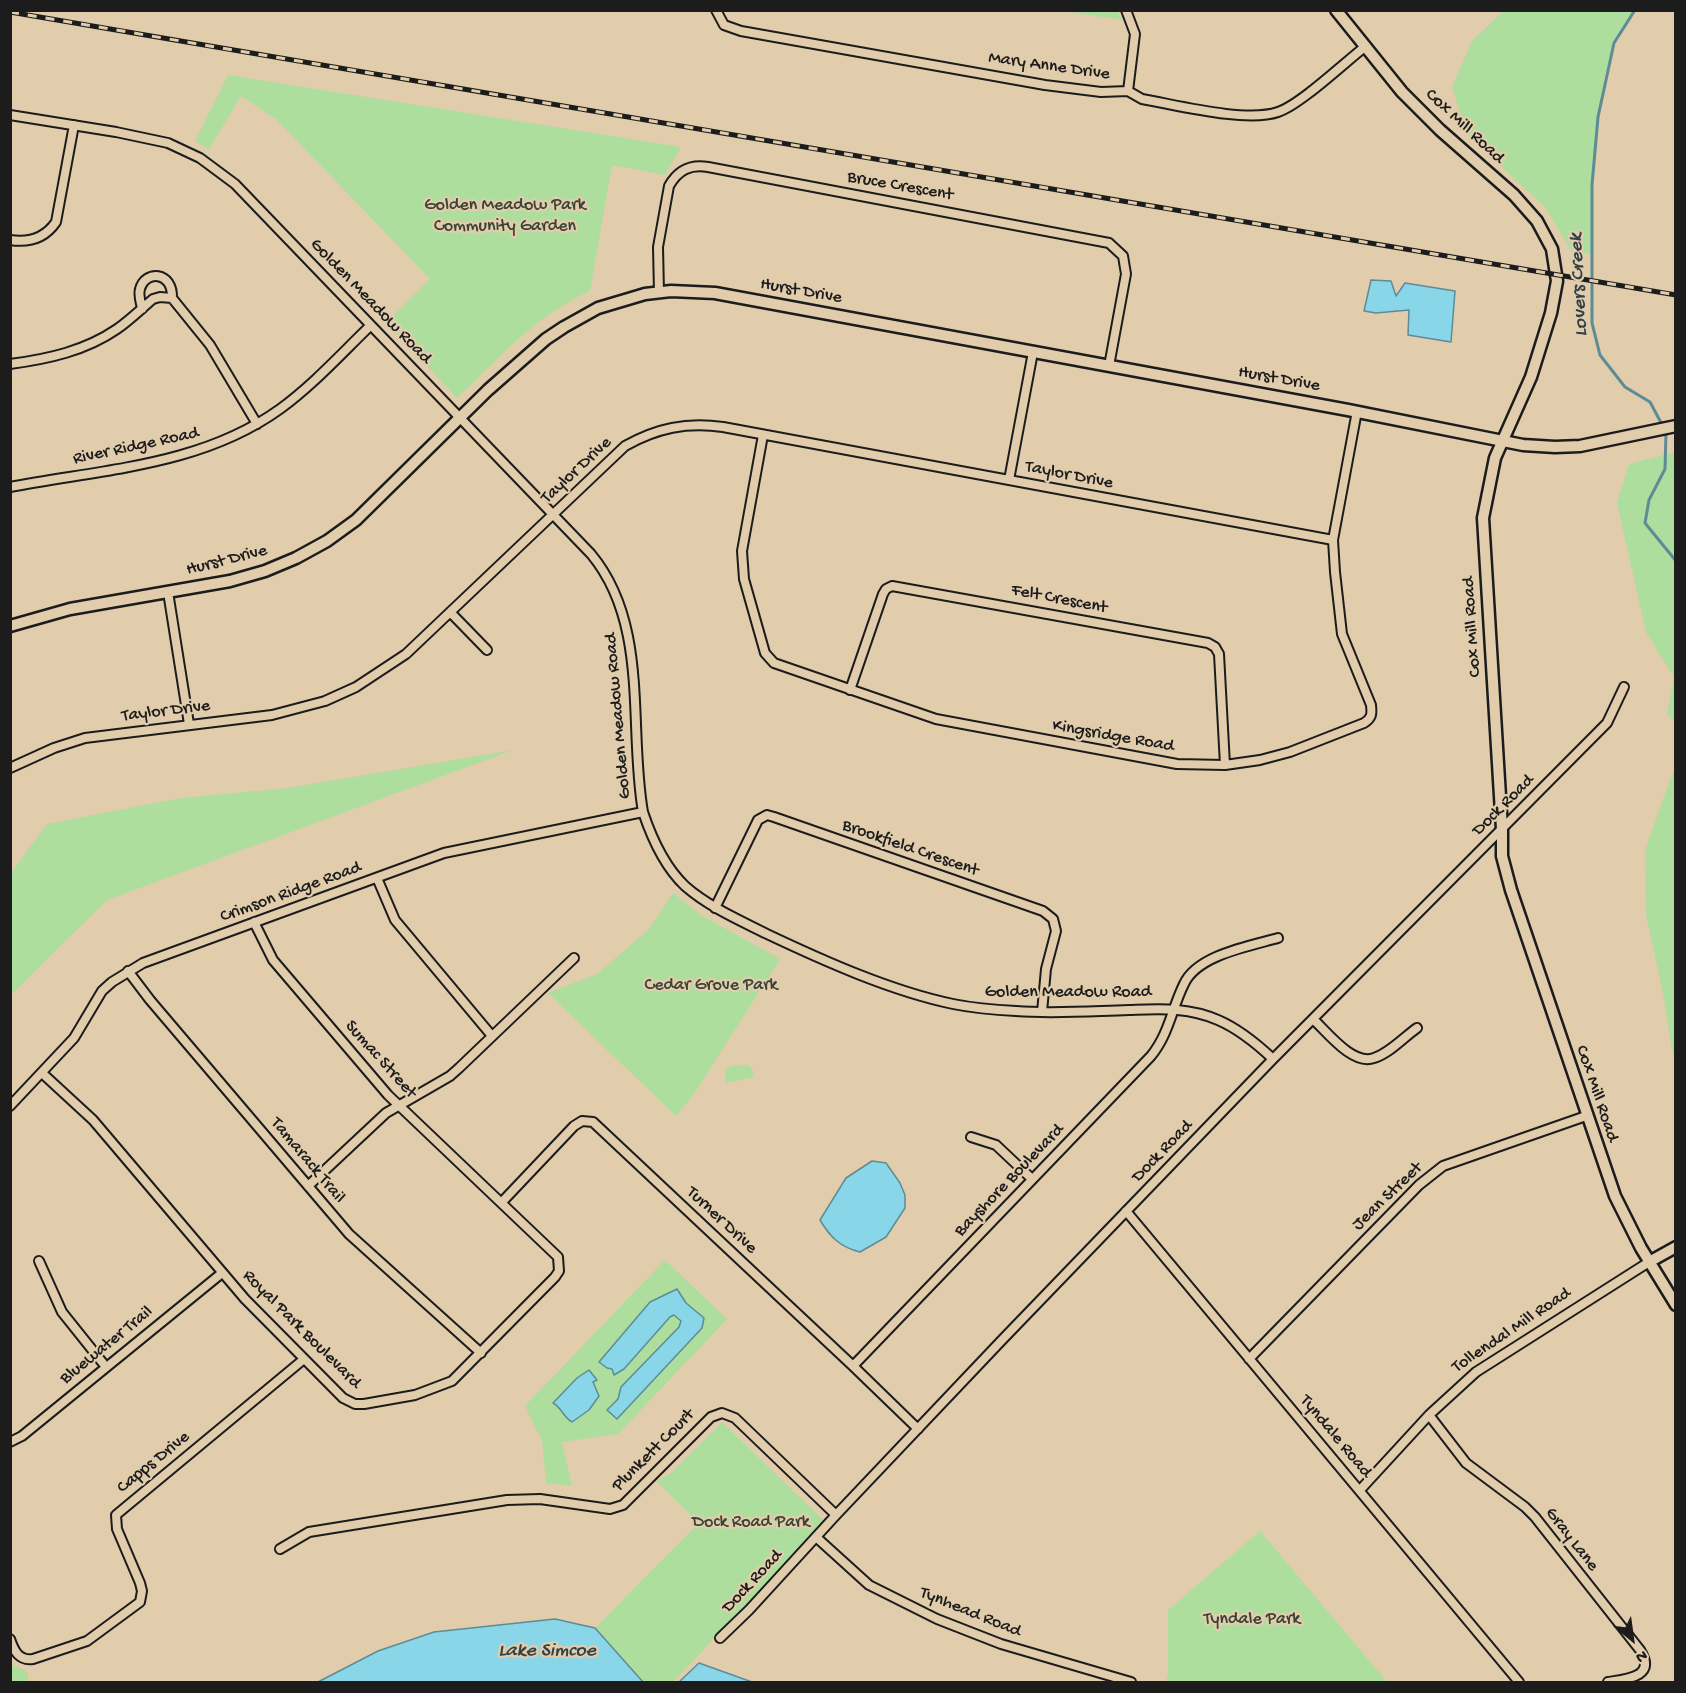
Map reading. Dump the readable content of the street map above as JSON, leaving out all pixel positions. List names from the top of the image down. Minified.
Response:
{"streets":{"street":["Mary Anne Drive","Cox Mill Road","Bruce Crescent","Hurst Drive","Golden Meadow Road","River Ridge Road","Taylor Drive","Felt Crescent","Kingsridge Road","Dock Road","Brookfield Crescent","Crimson Ridge Road","Sumac Street","Tamarack Trail","Bayshore Boulevard","Jean Street","Turner Drive","Royal Park Boulevard","Tollendal Mill Road","Bluewater Trail","Tyndale Road","Plunkett Court","Capps Drive","Gray Lane","Tynhead Road"]},"crossings":[["Mary Anne Drive","Cox Mill Road"],["Cox Mill Road","Hurst Drive"],["Cox Mill Road","Dock Road"],["Cox Mill Road","Jean Street"],["Cox Mill Road","Tollendal Mill Road"],["Bruce Crescent","Hurst Drive"],["Hurst Drive","Golden Meadow Road"],["Hurst Drive","Kingsridge Road"],["Golden Meadow Road","River Ridge Road"],["Golden Meadow Road","Taylor Drive"],["Golden Meadow Road","Dock Road"],["Golden Meadow Road","Brookfield Crescent"],["Golden Meadow Road","Crimson Ridge Road"],["Golden Meadow Road","Bayshore Boulevard"],["Taylor Drive","Kingsridge Road"],["Felt Crescent","Kingsridge Road"],["Dock Road","Turner Drive"],["Dock Road","Tyndale Road"],["Dock Road","Plunkett Court"],["Dock Road","Tynhead Road"],["Crimson Ridge Road","Sumac Street"],["Crimson Ridge Road","Tamarack Trail"],["Crimson Ridge Road","Royal Park Boulevard"],["Sumac Street","Turner Drive"],["Sumac Street","Royal Park Boulevard"],["Tamarack Trail","Royal Park Boulevard"],["Bayshore Boulevard","Turner Drive"],["Jean Street","Tyndale Road"],["Turner Drive","Royal Park Boulevard"],["Royal Park Boulevard","Bluewater Trail"],["Royal Park Boulevard","Capps Drive"],["Tollendal Mill Road","Tyndale Road"],["Tollendal Mill Road","Gray Lane"]],"water":["Lovers Creek","Lake Simcoe"],"parks":["Golden Meadow Park Community Garden","Cedar Grove Park","Dock Road Park","Tyndale Park"],"north":"bottom right"}
